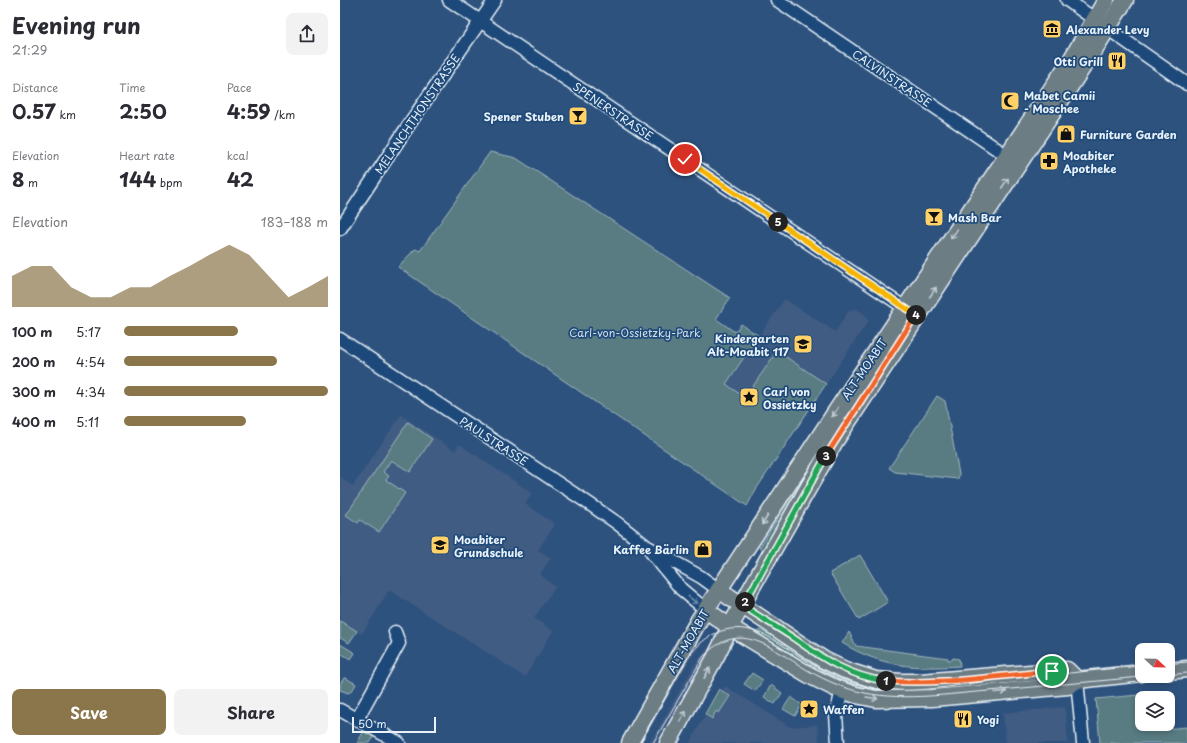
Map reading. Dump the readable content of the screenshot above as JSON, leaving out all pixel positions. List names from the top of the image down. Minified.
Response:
{"streets":{"main road":["ALT-MOABIT","PAULSTRASSE"],"street":["CALVINSTRASSE","SPENERSTRASSE","MELANCHTHONSTRASSE"]},"crossings":[["CALVINSTRASSE","ALT-MOABIT"],["SPENERSTRASSE","MELANCHTHONSTRASSE"],["SPENERSTRASSE","ALT-MOABIT"],["ALT-MOABIT","PAULSTRASSE"]],"parks":["Carl-von-Ossietzky-Park"],"places":{"museum":["Alexander Levy"],"restaurant":["Otti Grill","Yogi"],"mosque":["Mabet Camii - Moschee"],"bar":["Spener Stuben","Mash Bar"],"shop":["Furniture Garden","Kaffee Bärlin"],"pharmacy":["Moabiter Apotheke"],"school or university":["Kindergarten Alt-Moabit 117","Moabiter Grundschule"],"place":["Carl von Ossietzky","Waffen"]},"scale_bar":"50 m","north":"right","page":{"heading":["Evening run","21:29"],"stats":[["Distance","0.57 km"],["Time","2:50"],["Pace","4:59 /km"],["Elevation","8 m"],["Heart rate","144 bpm"],["kcal","42"]],"chart":["Elevation","183–188 m"],"pins":["5","4","3","2","1"],"list":[{"name":"100 m","note":"5:17"},{"name":"200 m","note":"4:54"},{"name":"300 m","note":"4:34"},{"name":"400 m","note":"5:11"}],"buttons":["Save","Share"],"scale":"50 m"}}
